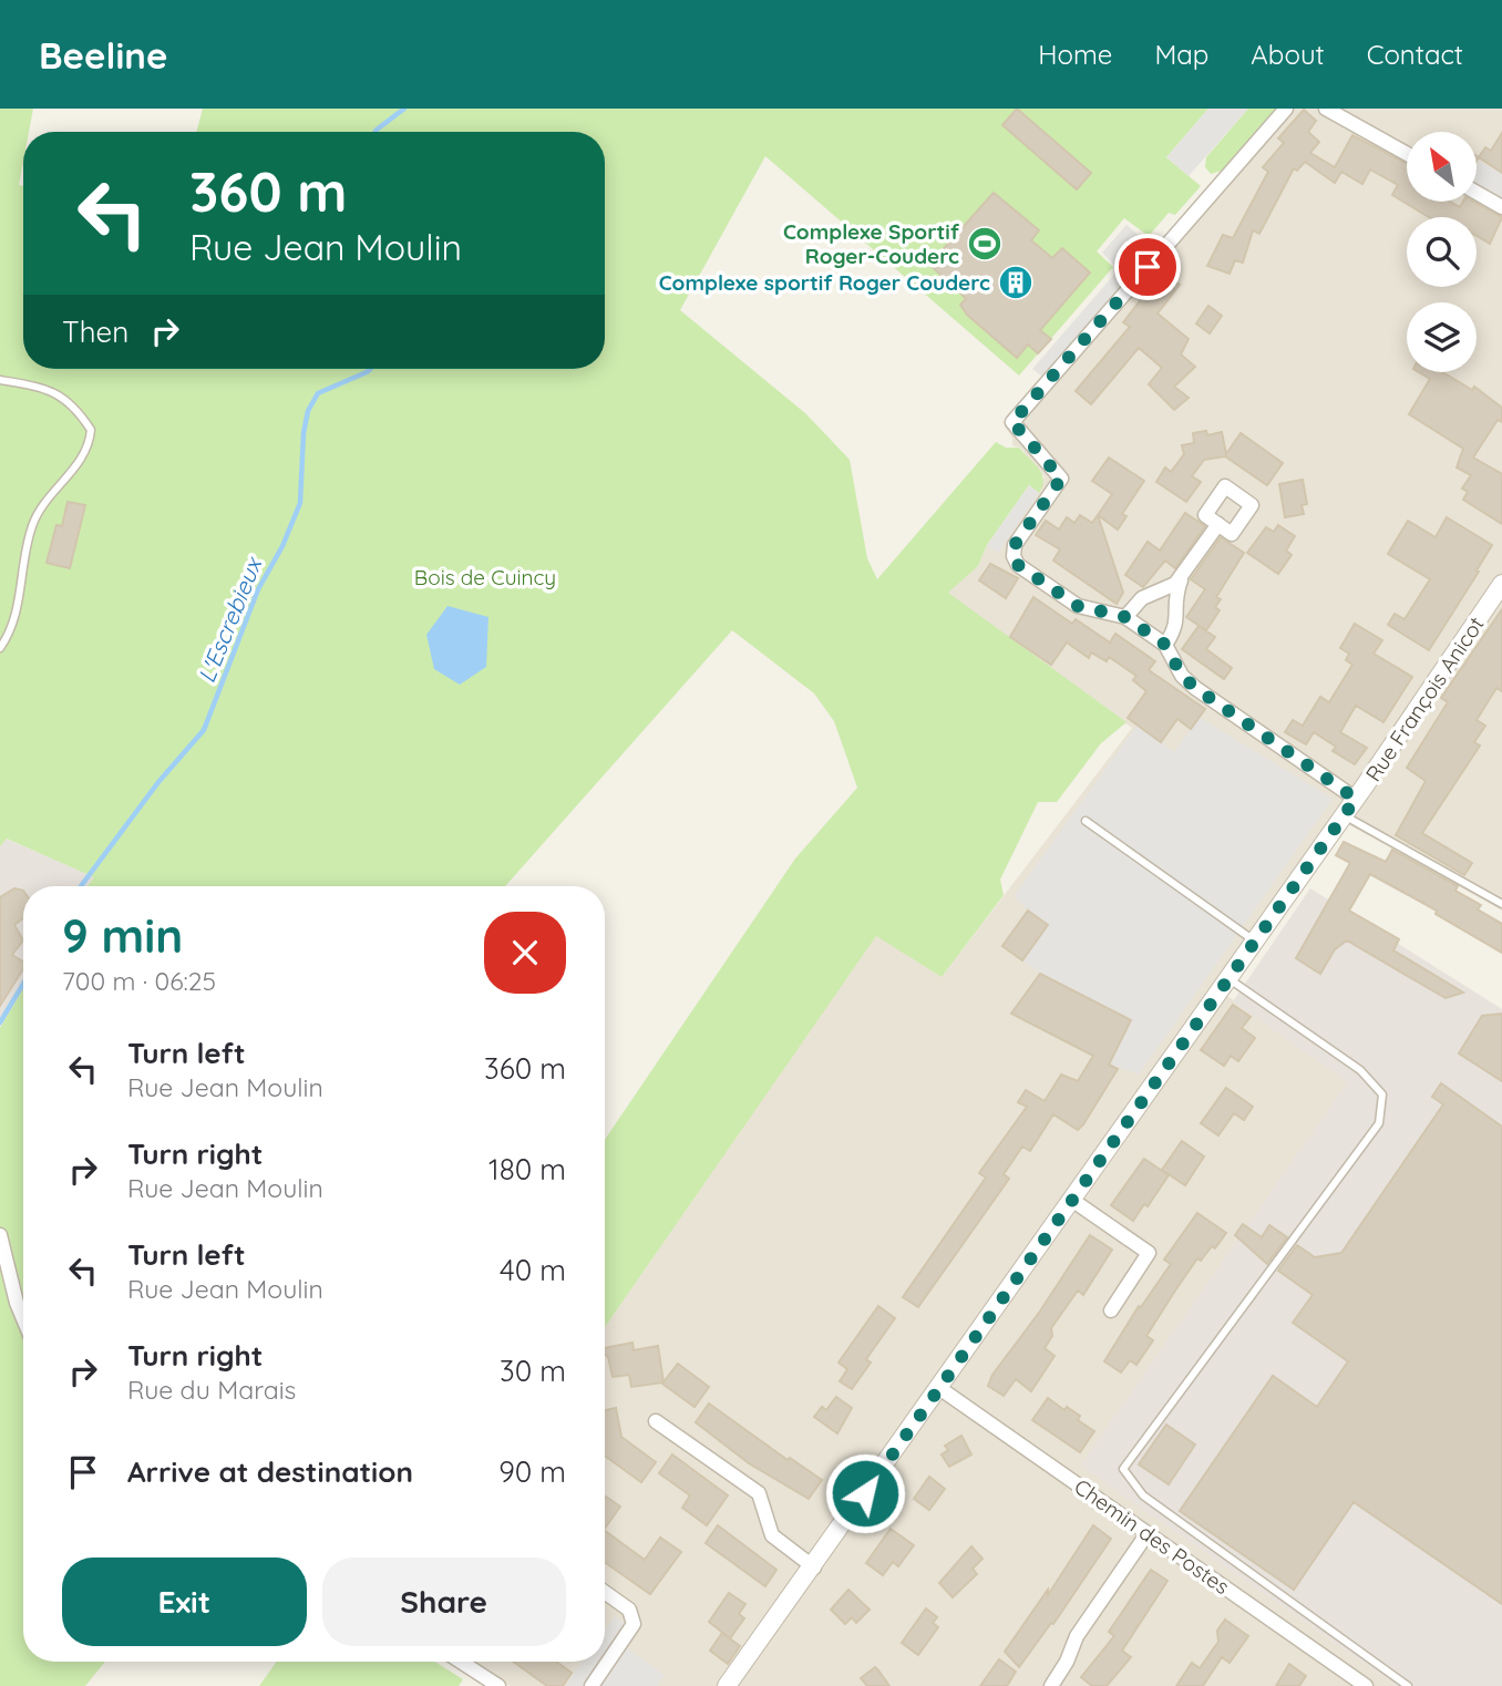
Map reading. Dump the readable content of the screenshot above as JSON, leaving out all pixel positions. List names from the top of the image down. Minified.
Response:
{"streets":{"street":["Rue François Anicot","Chemin des Postes"]},"crossings":[["Rue François Anicot","Chemin des Postes"]],"water":["L'Escrebieux"],"parks":["Bois de Cuincy"],"places":{"sports":["Complexe Sportif Roger-Couderc"],"building":["Complexe sportif Roger Couderc"]},"north":"top left","page":{"header":"Beeline","nav":["Home","Map","About","Contact"],"turn":["360 m","Rue Jean Moulin"],"then":"Then","heading":["9 min","700 m · 06:25"],"list":[{"name":"Turn left","note":"Rue Jean Moulin","value":"360 m"},{"name":"Turn right","note":"Rue Jean Moulin","value":"180 m"},{"name":"Turn left","note":"Rue Jean Moulin","value":"40 m"},{"name":"Turn right","note":"Rue du Marais","value":"30 m"},{"name":"Arrive at destination","value":"90 m"}],"buttons":["Exit","Share"]}}
